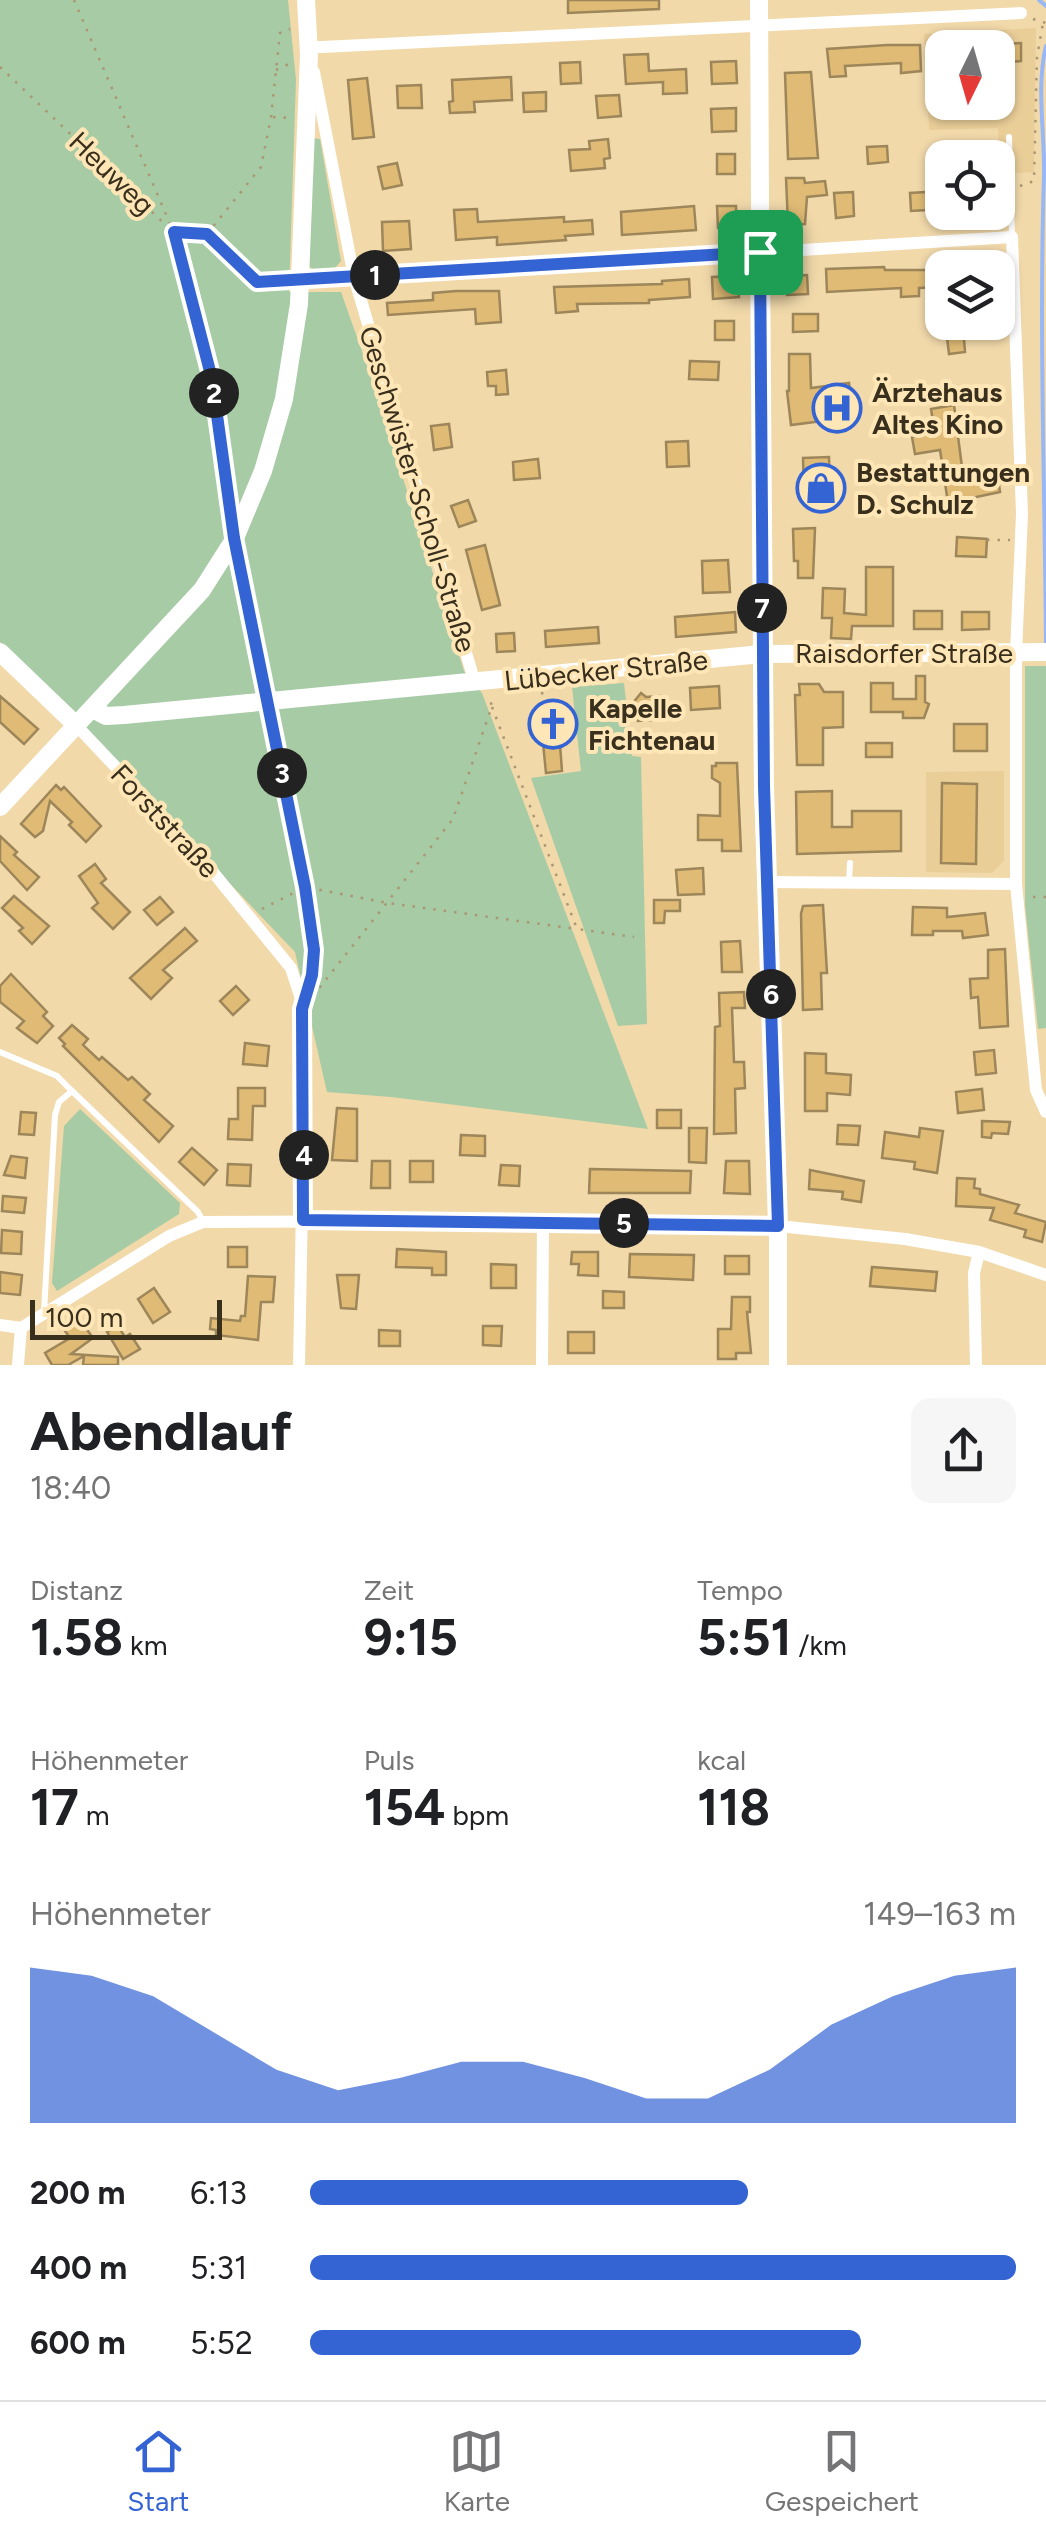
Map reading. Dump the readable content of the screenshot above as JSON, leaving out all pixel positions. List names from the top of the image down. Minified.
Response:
{"streets":{"street":["Geschwister-Scholl-Straße","Raisdorfer Straße","Lübecker Straße","Forststraße"],"path":["Heuweg"]},"crossings":[["Heuweg","Lübecker Straße"],["Heuweg","Forststraße"],["Geschwister-Scholl-Straße","Lübecker Straße"],["Raisdorfer Straße","Lübecker Straße"]],"places":{"hospital":["Ärztehaus Altes Kino"],"shop":["Bestattungen D. Schulz"],"church":["Kapelle Fichtenau"]},"scale_bar":"100 m","north":"bottom","page":{"pins":["1","2","7","3","6","4","5"],"scale":"100 m","heading":["Abendlauf","18:40"],"stats":[["Distanz","1.58 km"],["Zeit","9:15"],["Tempo","5:51 /km"],["Höhenmeter","17 m"],["Puls","154 bpm"],["kcal","118"]],"chart":["Höhenmeter","149–163 m"],"list":[{"name":"200 m","note":"6:13"},{"name":"400 m","note":"5:31"},{"name":"600 m","note":"5:52"}],"tabs":["Start","Karte","Gespeichert"]}}
